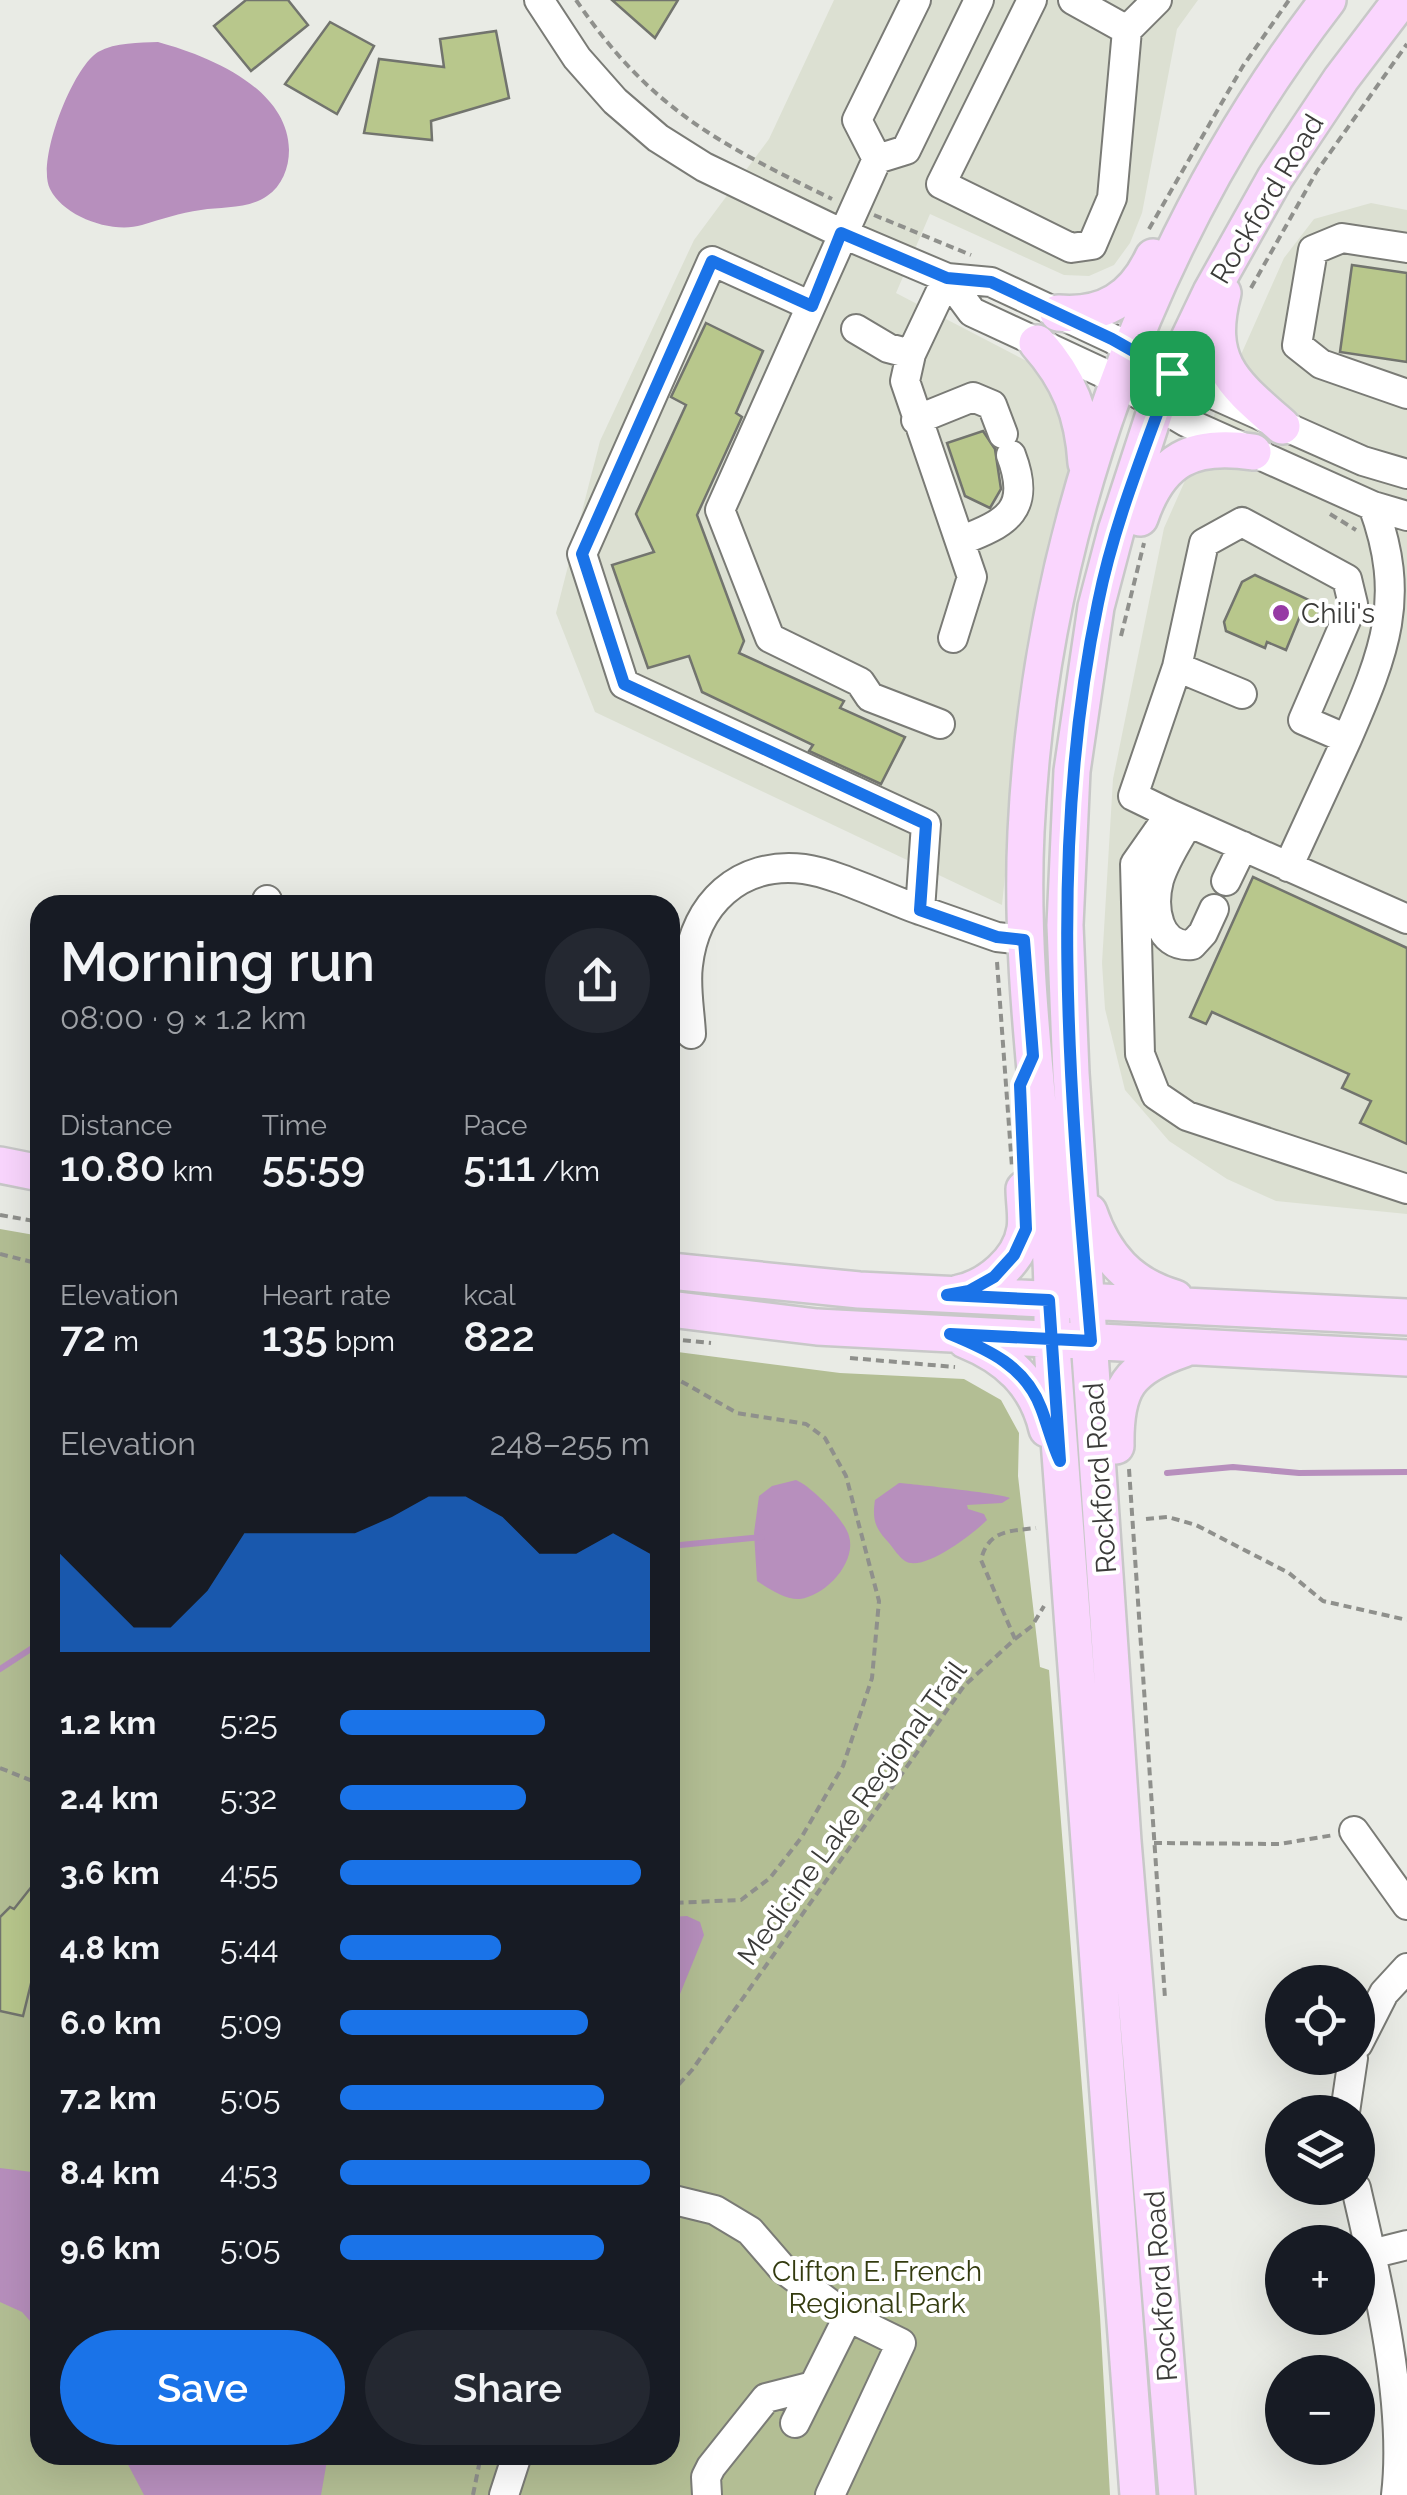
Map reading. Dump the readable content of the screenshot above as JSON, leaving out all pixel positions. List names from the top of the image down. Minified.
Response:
{"streets":{"main road":["Rockford Road"],"path":["Medicine Lake Regional Trail"]},"parks":["Clifton E. French Regional Park"],"places":["Chili's"],"page":{"heading":["Morning run","08:00 · 9 × 1.2 km"],"stats":[["Distance","10.80 km"],["Time","55:59"],["Pace","5:11 /km"],["Elevation","72 m"],["Heart rate","135 bpm"],["kcal","822"]],"chart":["Elevation","248–255 m"],"list":[{"name":"1.2 km","note":"5:25"},{"name":"2.4 km","note":"5:32"},{"name":"3.6 km","note":"4:55"},{"name":"4.8 km","note":"5:44"},{"name":"6.0 km","note":"5:09"},{"name":"7.2 km","note":"5:05"},{"name":"8.4 km","note":"4:53"},{"name":"9.6 km","note":"5:05"}],"map_buttons":["+","−"],"buttons":["Save","Share"]}}
